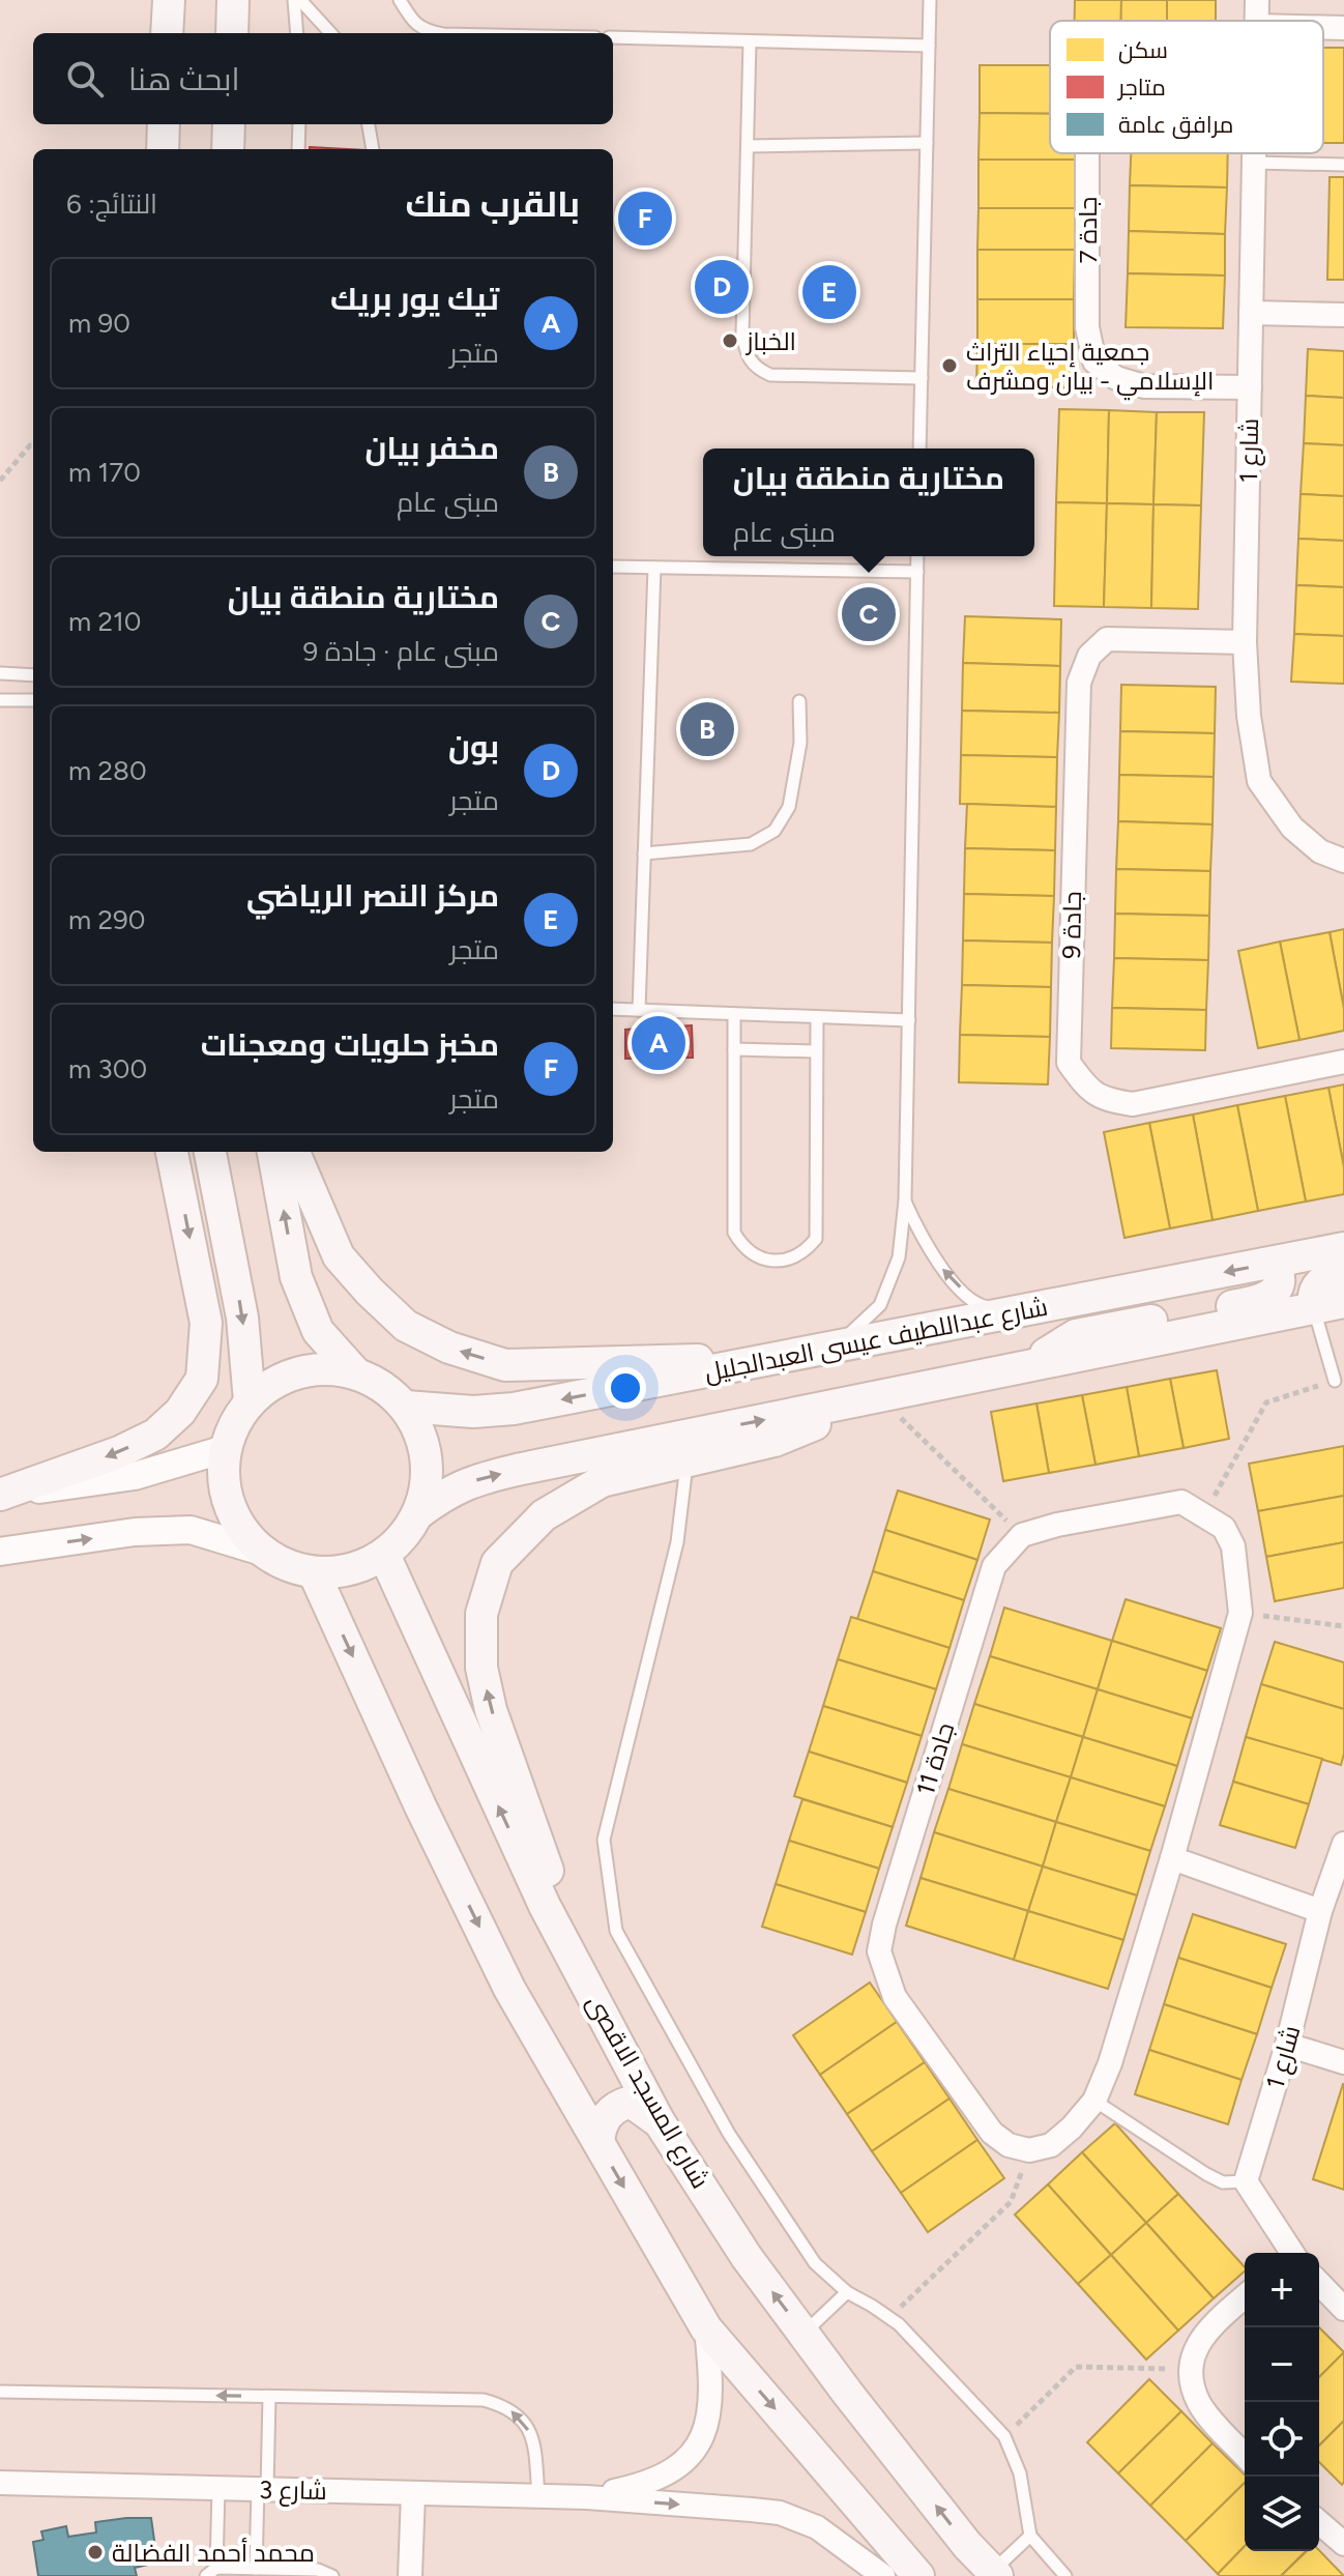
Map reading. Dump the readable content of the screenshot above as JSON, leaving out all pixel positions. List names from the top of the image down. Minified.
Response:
{"streets":{"main road":["شارع عبداللطيف عيسى العبدالجليل","شارع المسجد الاقصى"],"street":["جادة 7","شارع 1","جادة 9","جادة 11","شارع 3"]},"crossings":[["جادة 7","شارع 1"],["شارع 1","جادة 9"],["شارع عبداللطيف عيسى العبدالجليل","شارع المسجد الاقصى"]],"places":["الخباز","جمعية إحياء التراث الإسلامي - بيان ومشرف","محمد أحمد الفضالة"],"legend":["سكن","متاجر","مرافق عامة"],"page":{"search":"ابحث هنا","heading":["بالقرب منك","النتائج: 6"],"pins":["F","D","E","C","B","A"],"list":[{"mark":"A","name":"تيك يور بريك","note":"متجر","value":"90 m"},{"mark":"B","name":"مخفر بيان","note":"مبنى عام","value":"170 m"},{"mark":"C","name":"مختارية منطقة بيان","note":"مبنى عام · جادة 9","value":"210 m"},{"mark":"D","name":"بون","note":"متجر","value":"280 m"},{"mark":"E","name":"مركز النصر الرياضي","note":"متجر","value":"290 m"},{"mark":"F","name":"مخبز حلويات ومعجنات","note":"متجر","value":"300 m"}],"popup":["مختارية منطقة بيان","مبنى عام"],"map_buttons":["+","−"]}}
